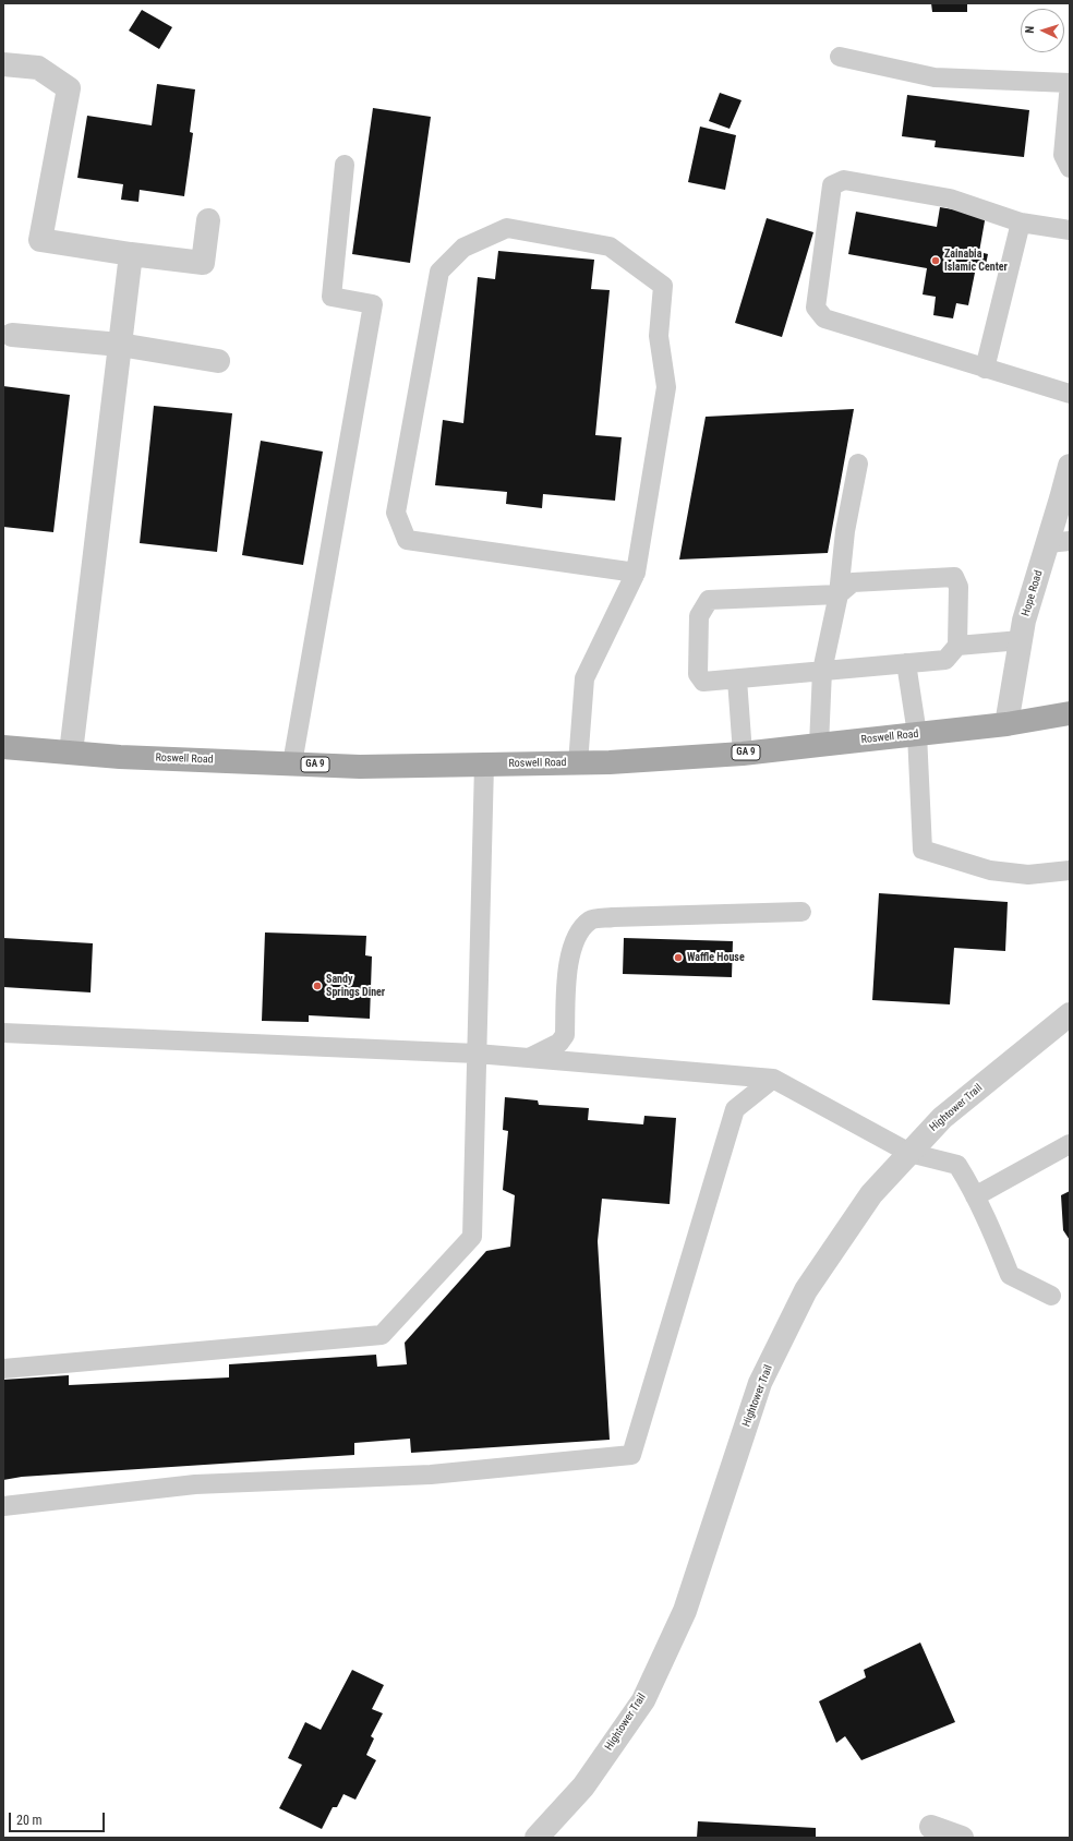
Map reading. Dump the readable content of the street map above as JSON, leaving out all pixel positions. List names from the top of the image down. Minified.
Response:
{"streets":{"main road":["Roswell Road","GA 9"],"street":["Hope Road","Hightower Trail"]},"crossings":[["Hope Road","Roswell Road"]],"places":["Zainabia Islamic Center","Waffle House","Sandy Springs Diner"],"scale_bar":"20 m","north":"left"}
